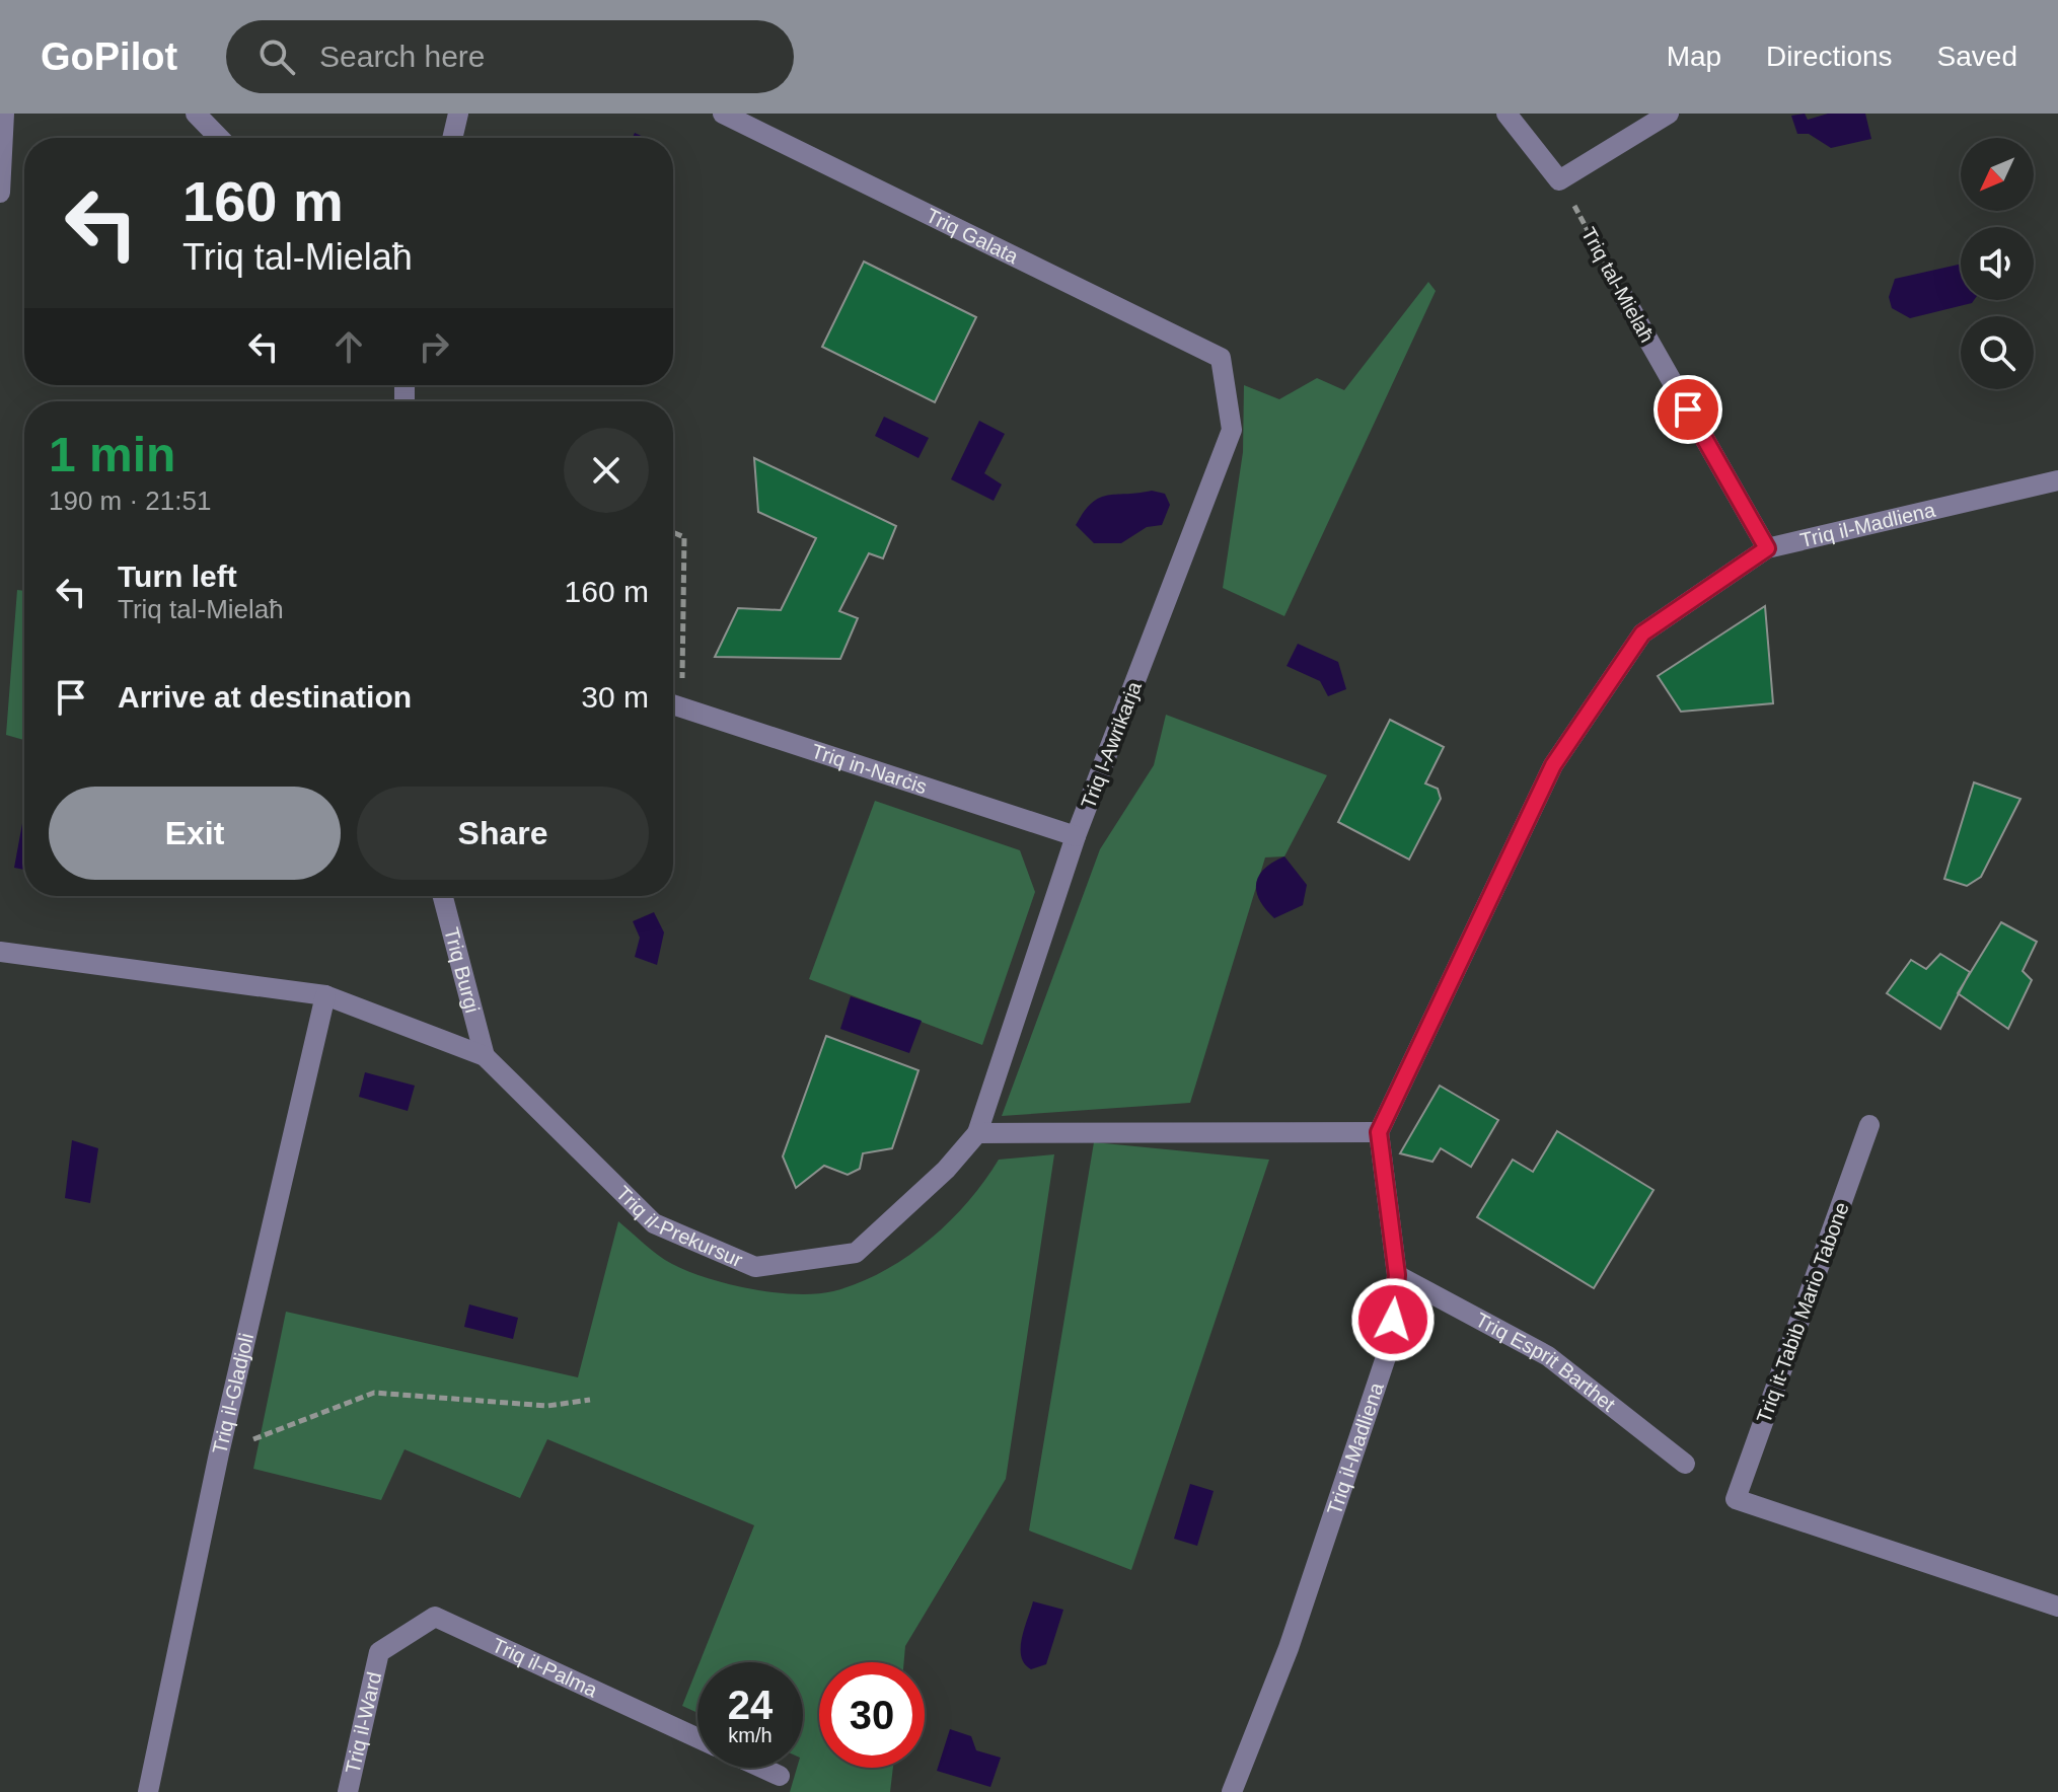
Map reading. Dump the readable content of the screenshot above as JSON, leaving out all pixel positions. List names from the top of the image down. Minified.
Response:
{"streets":{"street":["Triq Galata","Triq tal-Mielaħ","Triq il-Madliena","Triq l-Awrikarja","Triq in-Narċis","Triq Burgi","Triq il-Prekursur","Triq it-Tabib Mario Tabone","Triq Esprit Barthet","Triq il-Gladjoli","Triq il-Palma","Triq il-Ward"]},"crossings":[["Triq Galata","Triq l-Awrikarja"],["Triq tal-Mielaħ","Triq il-Madliena"],["Triq il-Madliena","Triq Esprit Barthet"],["Triq l-Awrikarja","Triq in-Narċis"],["Triq l-Awrikarja","Triq il-Prekursur"],["Triq Burgi","Triq il-Prekursur"],["Triq il-Prekursur","Triq il-Gladjoli"],["Triq il-Palma","Triq il-Ward"]],"north":"bottom left","page":{"header":"GoPilot","search":"Search here","nav":["Map","Directions","Saved"],"turn":["160 m","Triq tal-Mielaħ"],"heading":["1 min","190 m · 21:51"],"list":[{"name":"Turn left","note":"Triq tal-Mielaħ","value":"160 m"},{"name":"Arrive at destination","value":"30 m"}],"buttons":["Exit","Share"],"speed":"24 km/h","limit":"30"}}
